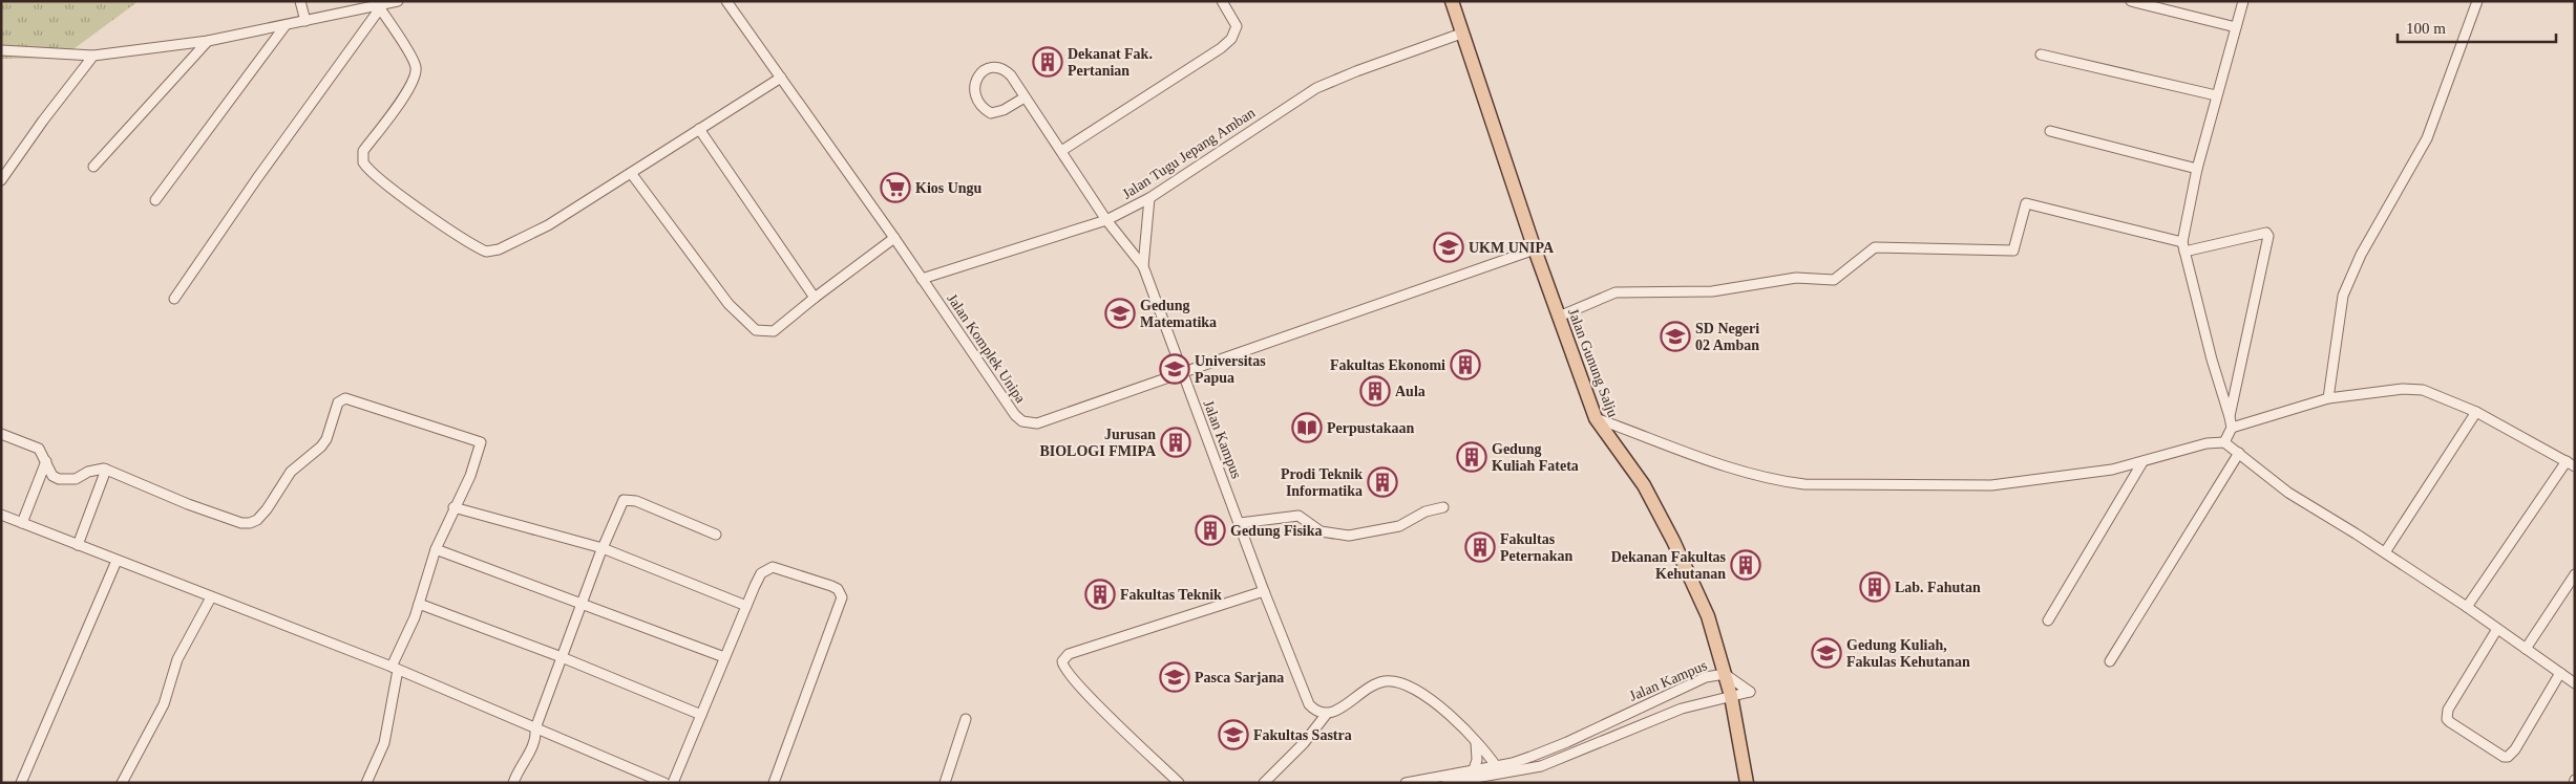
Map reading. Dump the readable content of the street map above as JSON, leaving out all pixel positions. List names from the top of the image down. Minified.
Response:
{"streets":{"main road":["Jalan Gunung Salju"],"street":["Jalan Tugu Jepang Amban","Jalan Komplek Unipa","Jalan Kampus"]},"crossings":[["Jalan Tugu Jepang Amban","Jalan Komplek Unipa"],["Jalan Tugu Jepang Amban","Jalan Gunung Salju"],["Jalan Tugu Jepang Amban","Jalan Kampus"],["Jalan Komplek Unipa","Jalan Gunung Salju"],["Jalan Komplek Unipa","Jalan Kampus"],["Jalan Gunung Salju","Jalan Kampus"]],"places":{"building":["Dekanat Fak. Pertanian","Fakultas Ekonomi","Aula","Jurusan BIOLOGI FMIPA","Gedung Kuliah Fateta","Prodi Teknik Informatika","Gedung Fisika","Fakultas Peternakan","Dekanan Fakultas Kehutanan","Lab. Fahutan","Fakultas Teknik"],"supermarket":["Kios Ungu"],"school or university":["UKM UNIPA","Gedung Matematika","SD Negeri 02 Amban","Universitas Papua","Gedung Kuliah, Fakulas Kehutanan","Pasca Sarjana","Fakultas Sastra"],"library":["Perpustakaan"]},"scale_bar":"100 m"}
